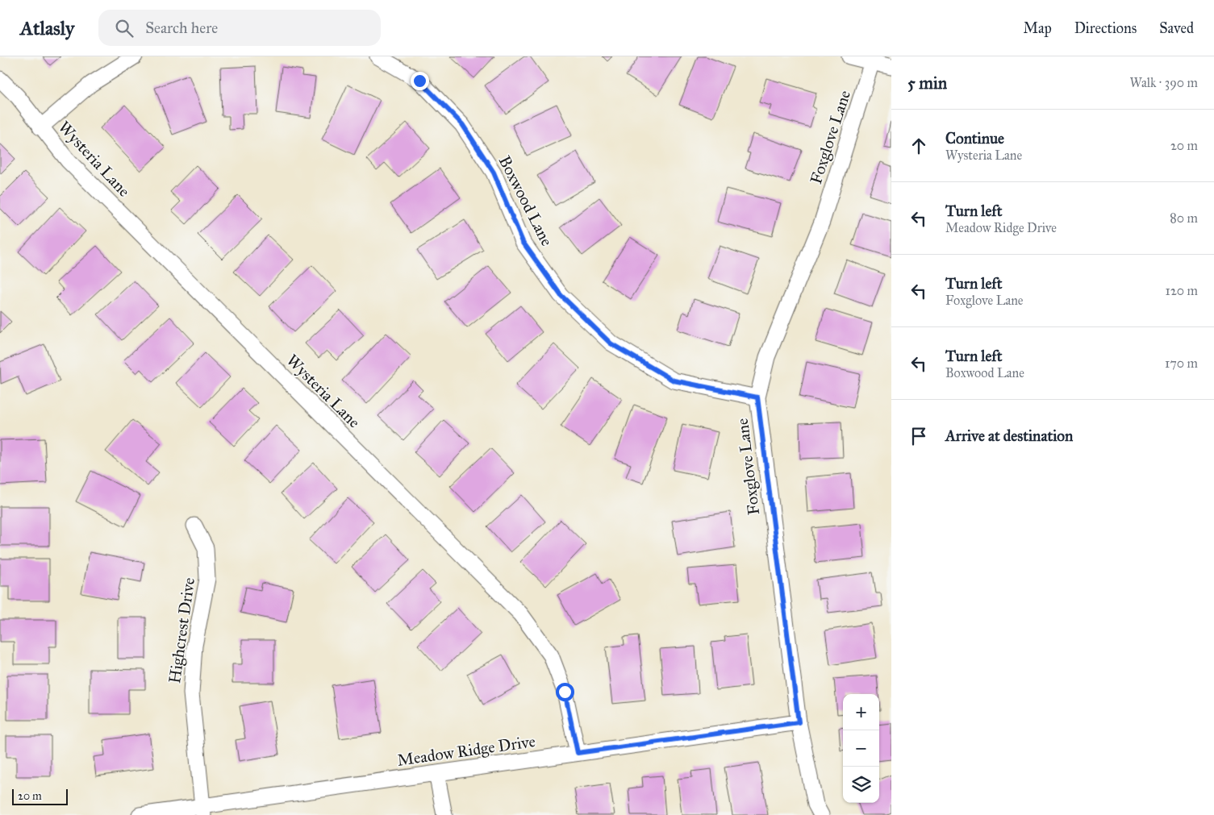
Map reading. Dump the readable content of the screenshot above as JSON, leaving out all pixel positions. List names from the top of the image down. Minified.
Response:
{"streets":{"street":["Foxglove Lane","Wysteria Lane","Boxwood Lane","Highcrest Drive","Meadow Ridge Drive"]},"crossings":[["Foxglove Lane","Boxwood Lane"],["Foxglove Lane","Meadow Ridge Drive"],["Wysteria Lane","Meadow Ridge Drive"],["Highcrest Drive","Meadow Ridge Drive"]],"scale_bar":"20 m","page":{"header":"Atlasly","search":"Search here","nav":["Map","Directions","Saved"],"heading":["5 min","Walk · 390 m"],"list":[["Continue","Wysteria Lane","20 m"],["Turn left","Meadow Ridge Drive","80 m"],["Turn left","Foxglove Lane","120 m"],["Turn left","Boxwood Lane","170 m"],"Arrive at destination"],"map_buttons":["+","−"],"scale":"20 m"}}
